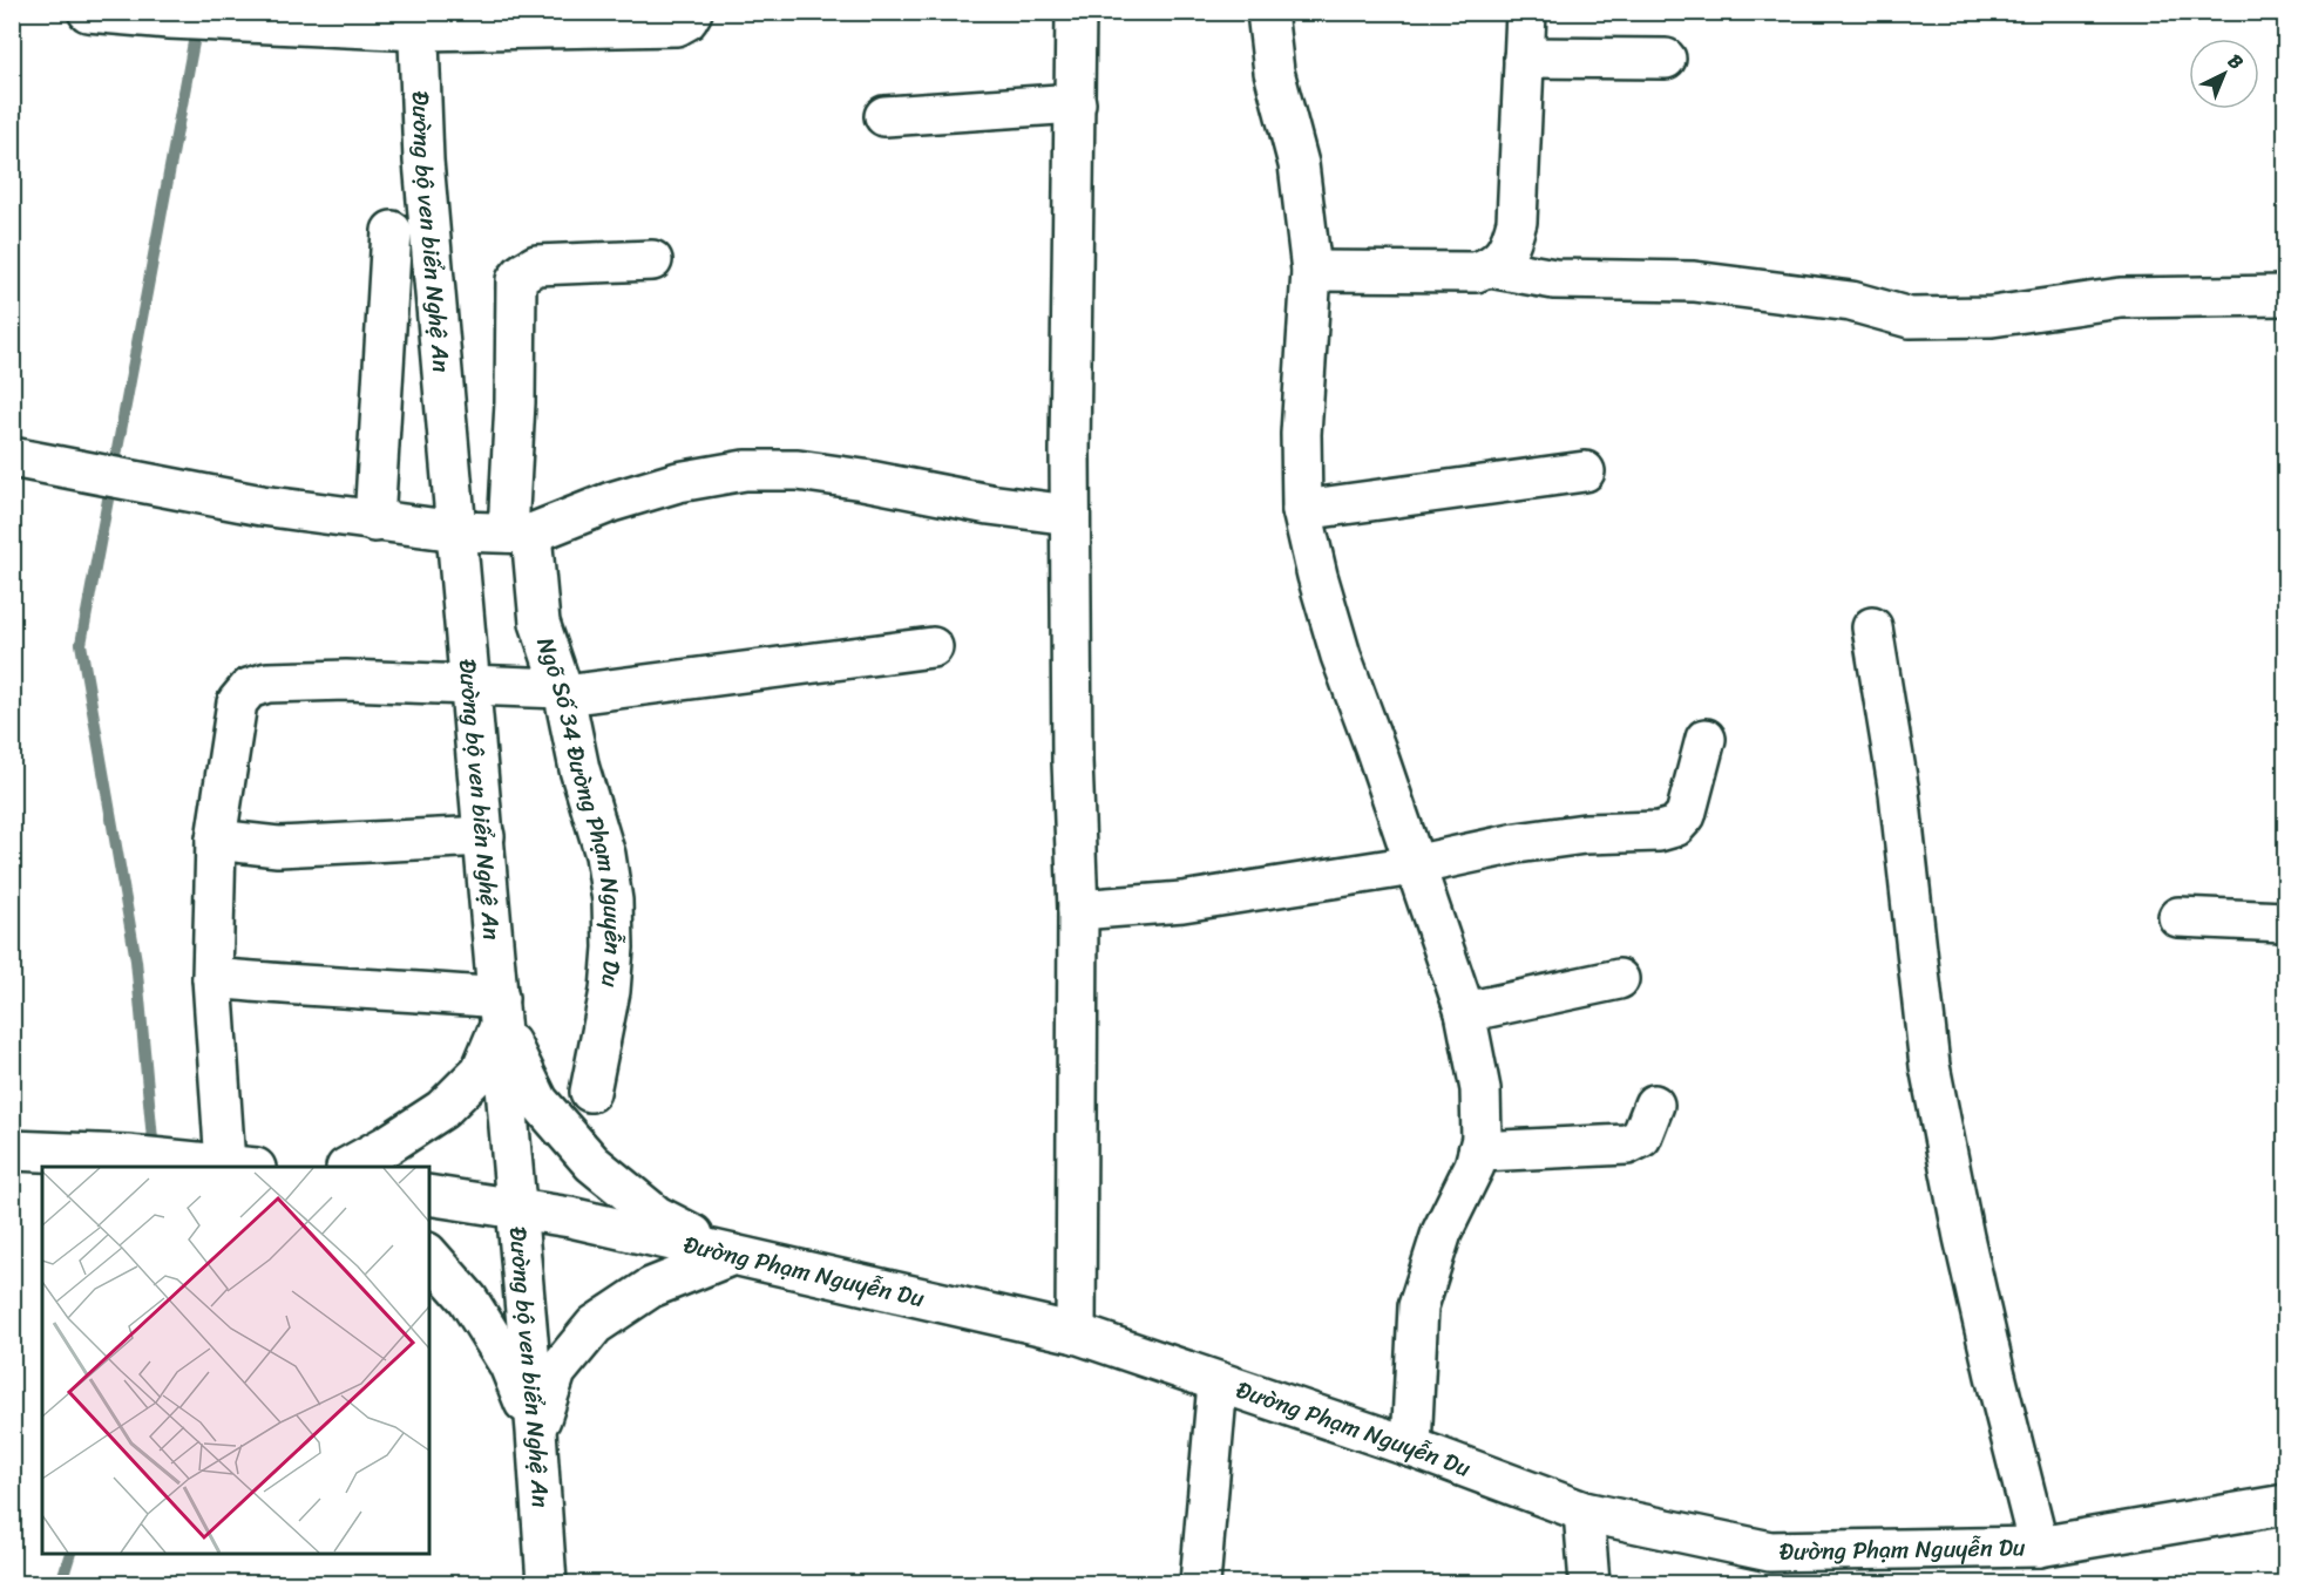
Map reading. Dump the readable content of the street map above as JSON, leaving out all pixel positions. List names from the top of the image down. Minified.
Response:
{"streets":{"street":["Đường bộ ven biển Nghệ An","Ngõ Số 34 Đường Phạm Nguyễn Du","Đường Phạm Nguyễn Du"]},"crossings":[["Đường bộ ven biển Nghệ An","Đường Phạm Nguyễn Du"]],"north":"top right"}
